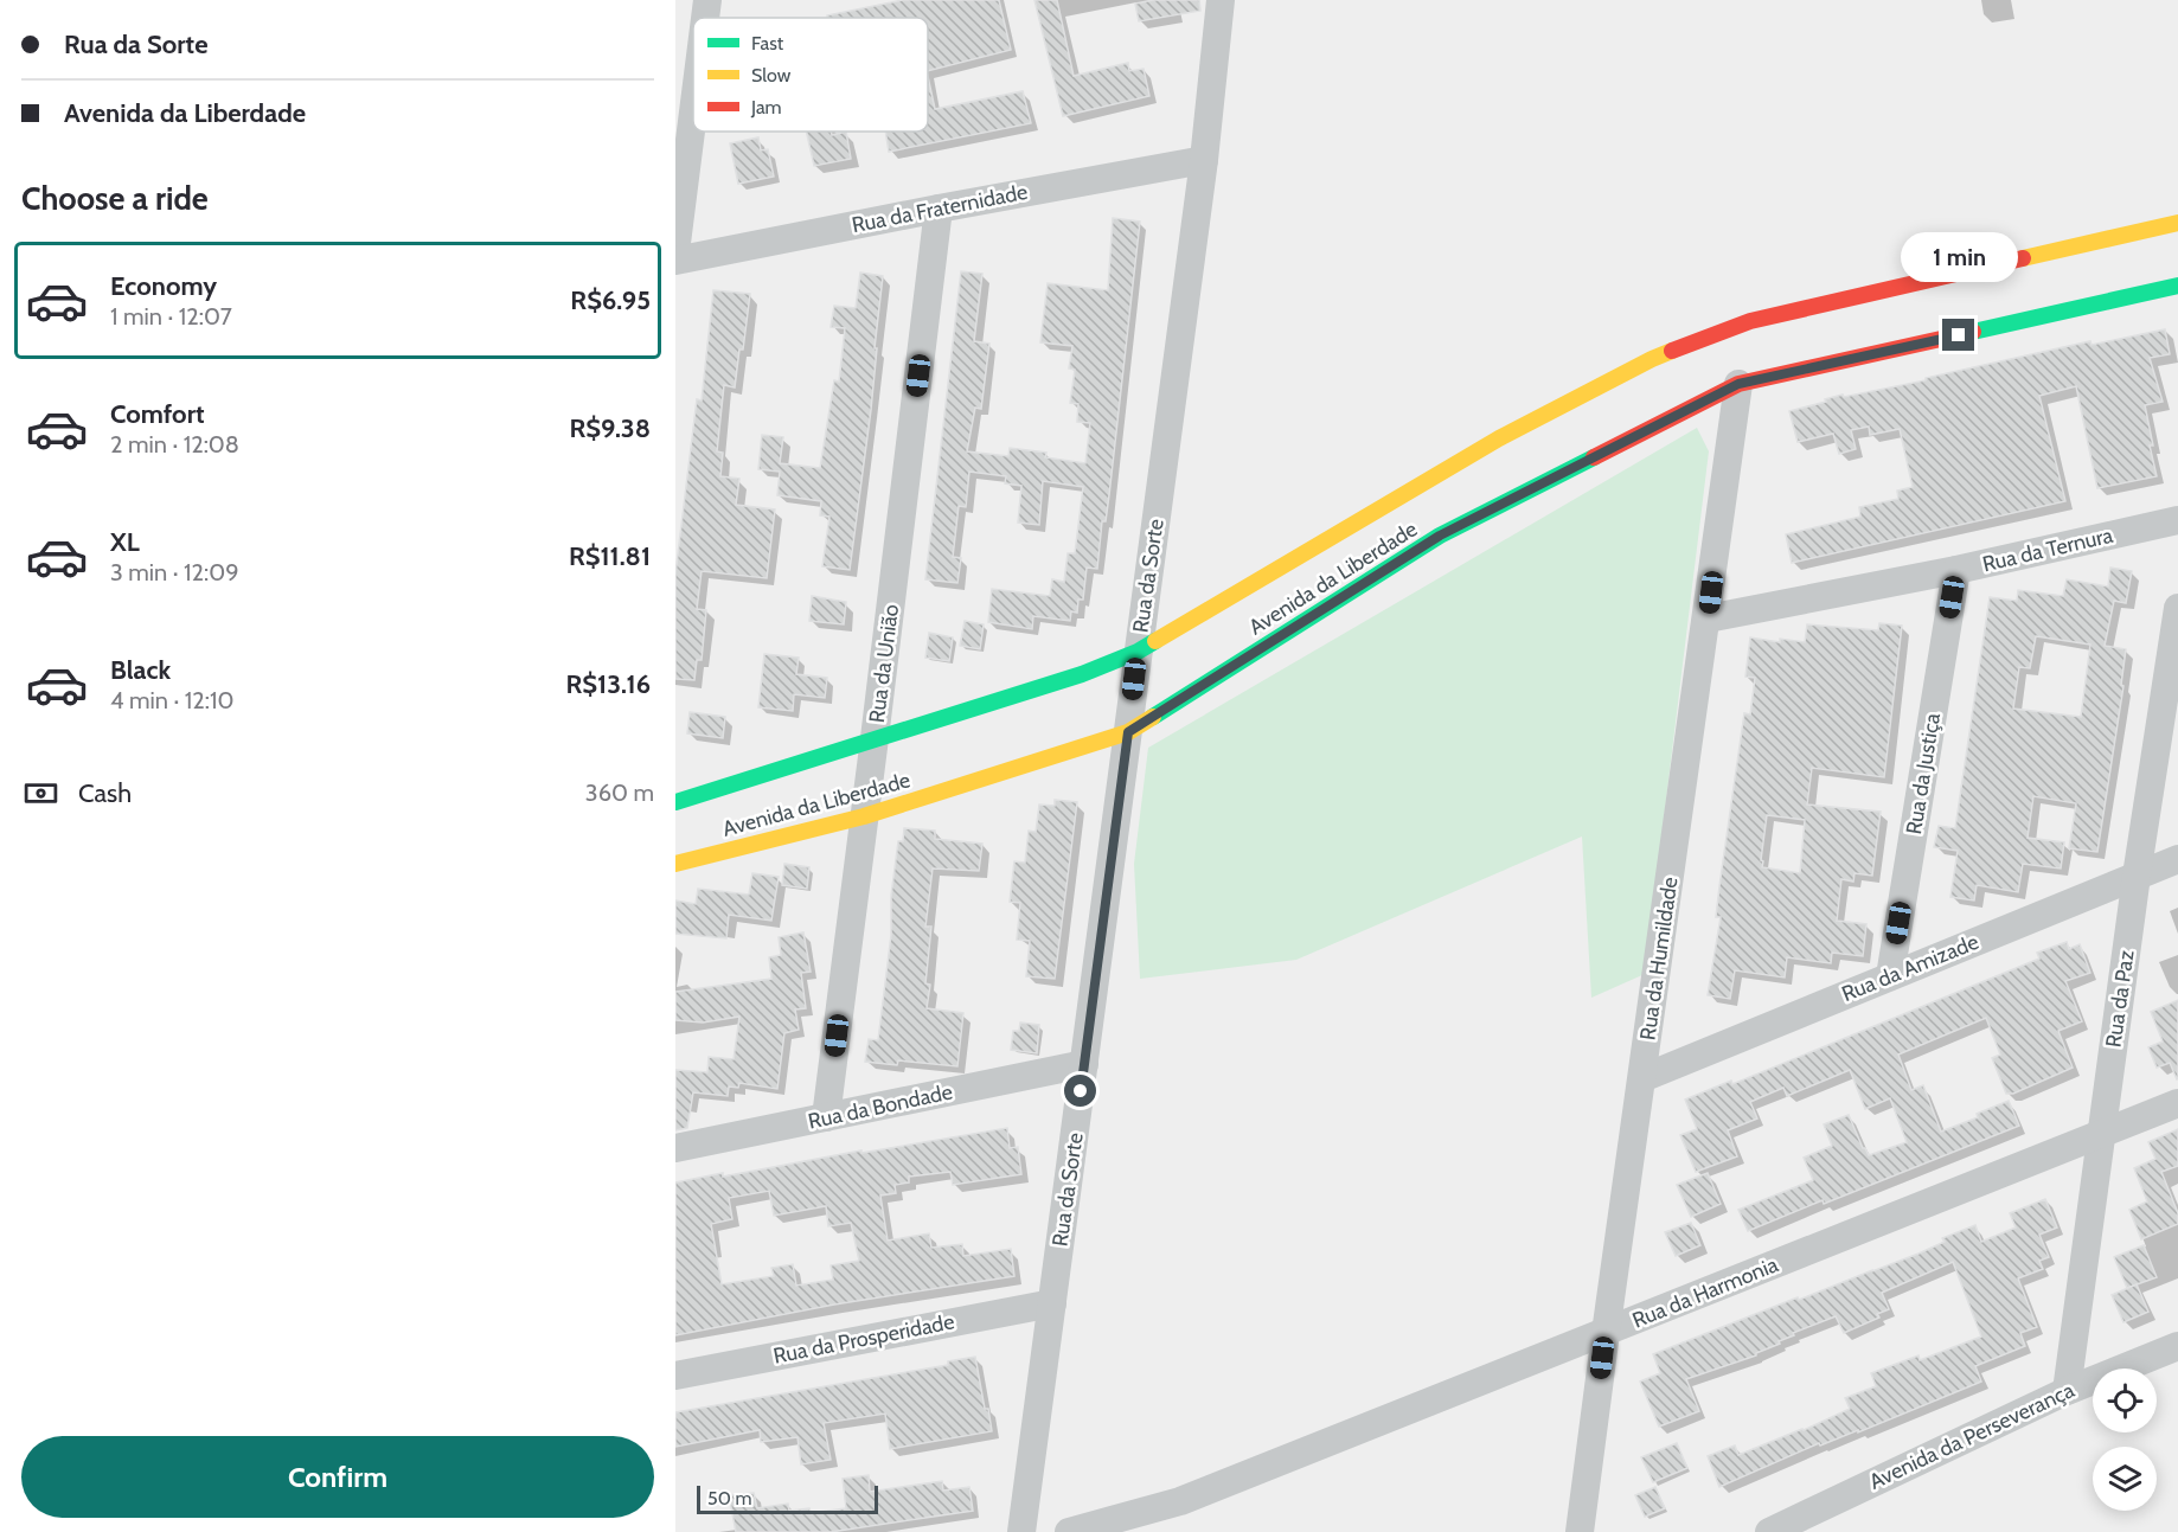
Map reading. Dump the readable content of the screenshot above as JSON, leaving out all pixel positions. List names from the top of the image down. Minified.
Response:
{"streets":{"street":["Rua da Fraternidade","Rua da Ternura","Rua da Sorte","Avenida da Liberdade","Rua da União","Rua da Justiça","Rua da Humildade","Rua da Amizade","Rua da Paz","Rua da Bondade","Rua da Harmonia","Rua da Prosperidade","Avenida da Perseverança"]},"crossings":[["Rua da Fraternidade","Rua da Sorte"],["Rua da Fraternidade","Rua da União"],["Rua da Ternura","Rua da Justiça"],["Rua da Ternura","Rua da Humildade"],["Rua da Sorte","Avenida da Liberdade"],["Rua da Sorte","Rua da Bondade"],["Rua da Sorte","Rua da Prosperidade"],["Avenida da Liberdade","Rua da União"],["Avenida da Liberdade","Rua da Humildade"],["Rua da União","Rua da Bondade"],["Rua da Justiça","Rua da Amizade"],["Rua da Humildade","Rua da Amizade"],["Rua da Humildade","Rua da Harmonia"],["Rua da Amizade","Rua da Paz"],["Rua da Paz","Rua da Harmonia"],["Rua da Paz","Avenida da Perseverança"]],"legend":["Fast","Slow","Jam"],"scale_bar":"50 m","page":{"banner":["Rua da Sorte","Avenida da Liberdade"],"heading":"Choose a ride","bubble":"1 min","list":[{"name":"Economy","note":"1 min · 12:07","value":"R$6.95"},{"name":"Comfort","note":"2 min · 12:08","value":"R$9.38"},{"name":"XL","note":"3 min · 12:09","value":"R$11.81"},{"name":"Black","note":"4 min · 12:10","value":"R$13.16"}],"pay":["Cash","360 m"],"buttons":"Confirm","scale":"50 m"}}
